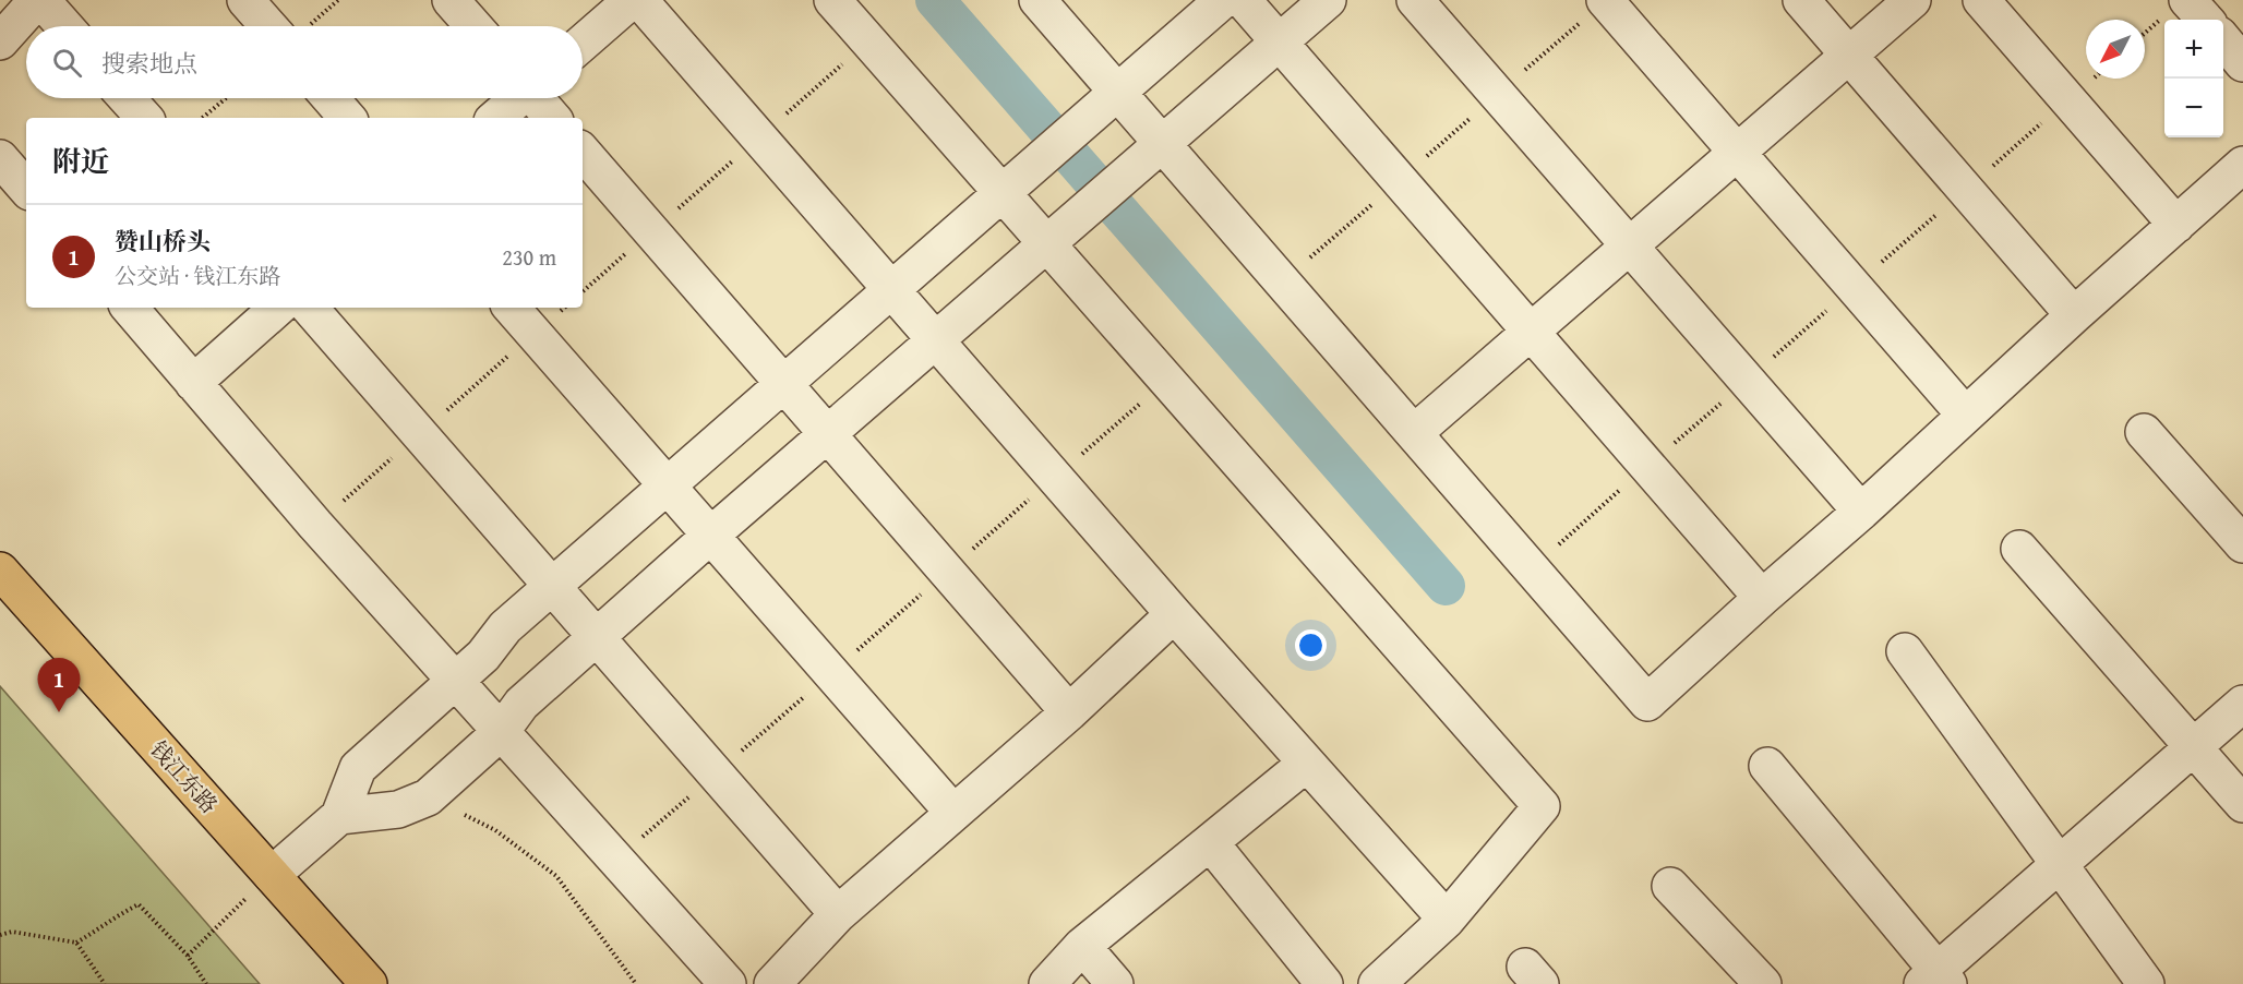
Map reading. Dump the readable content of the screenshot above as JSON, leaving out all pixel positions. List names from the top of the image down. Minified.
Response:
{"streets":{"main road":["钱江东路"]},"north":"bottom left","page":{"map_buttons":["+","−"],"search":"搜索地点","heading":"附近","list":[{"mark":"1","name":"赞山桥头","note":"公交站 · 钱江东路","value":"230 m"}],"pins":"1"}}
